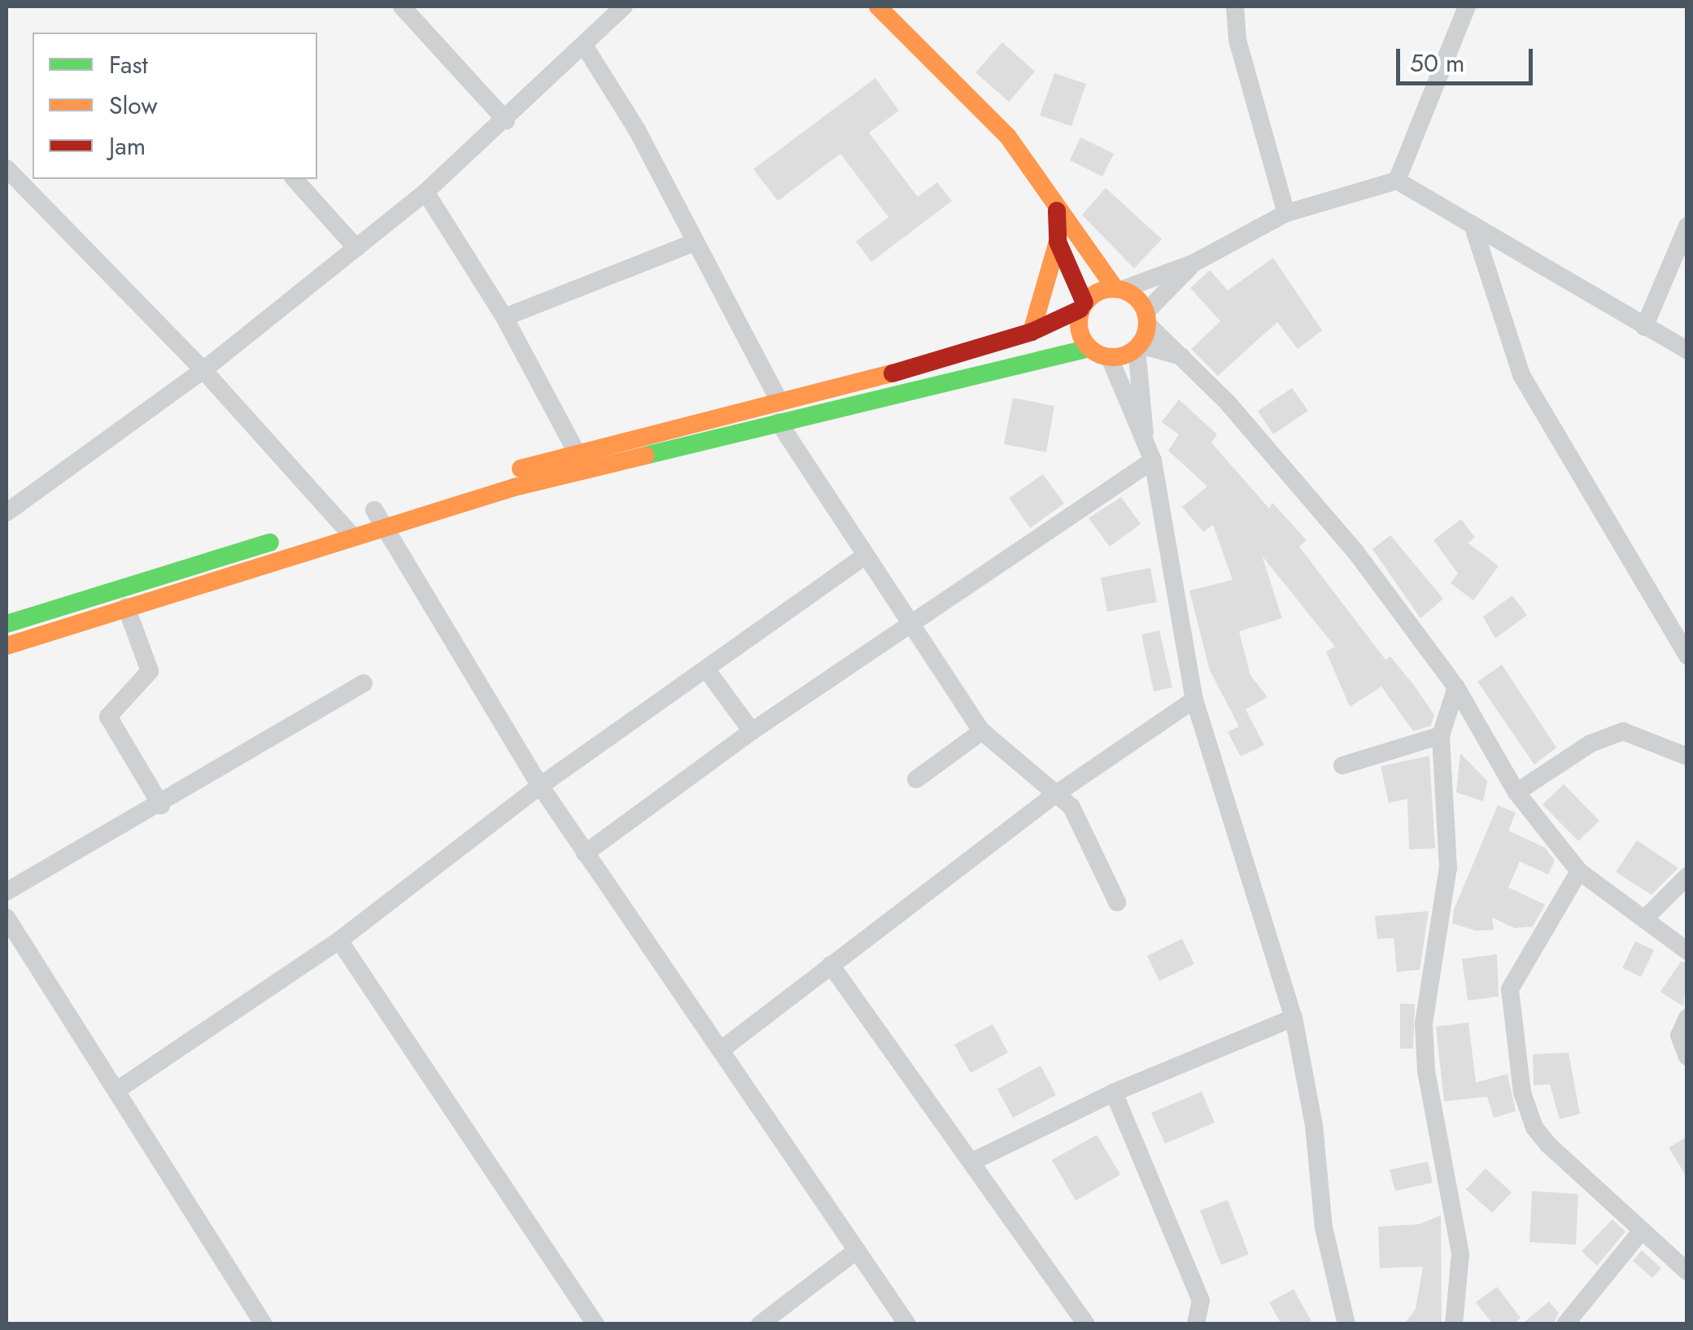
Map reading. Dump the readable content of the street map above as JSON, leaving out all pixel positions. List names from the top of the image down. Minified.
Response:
{"legend":["Fast","Slow","Jam"],"scale_bar":"50 m"}
